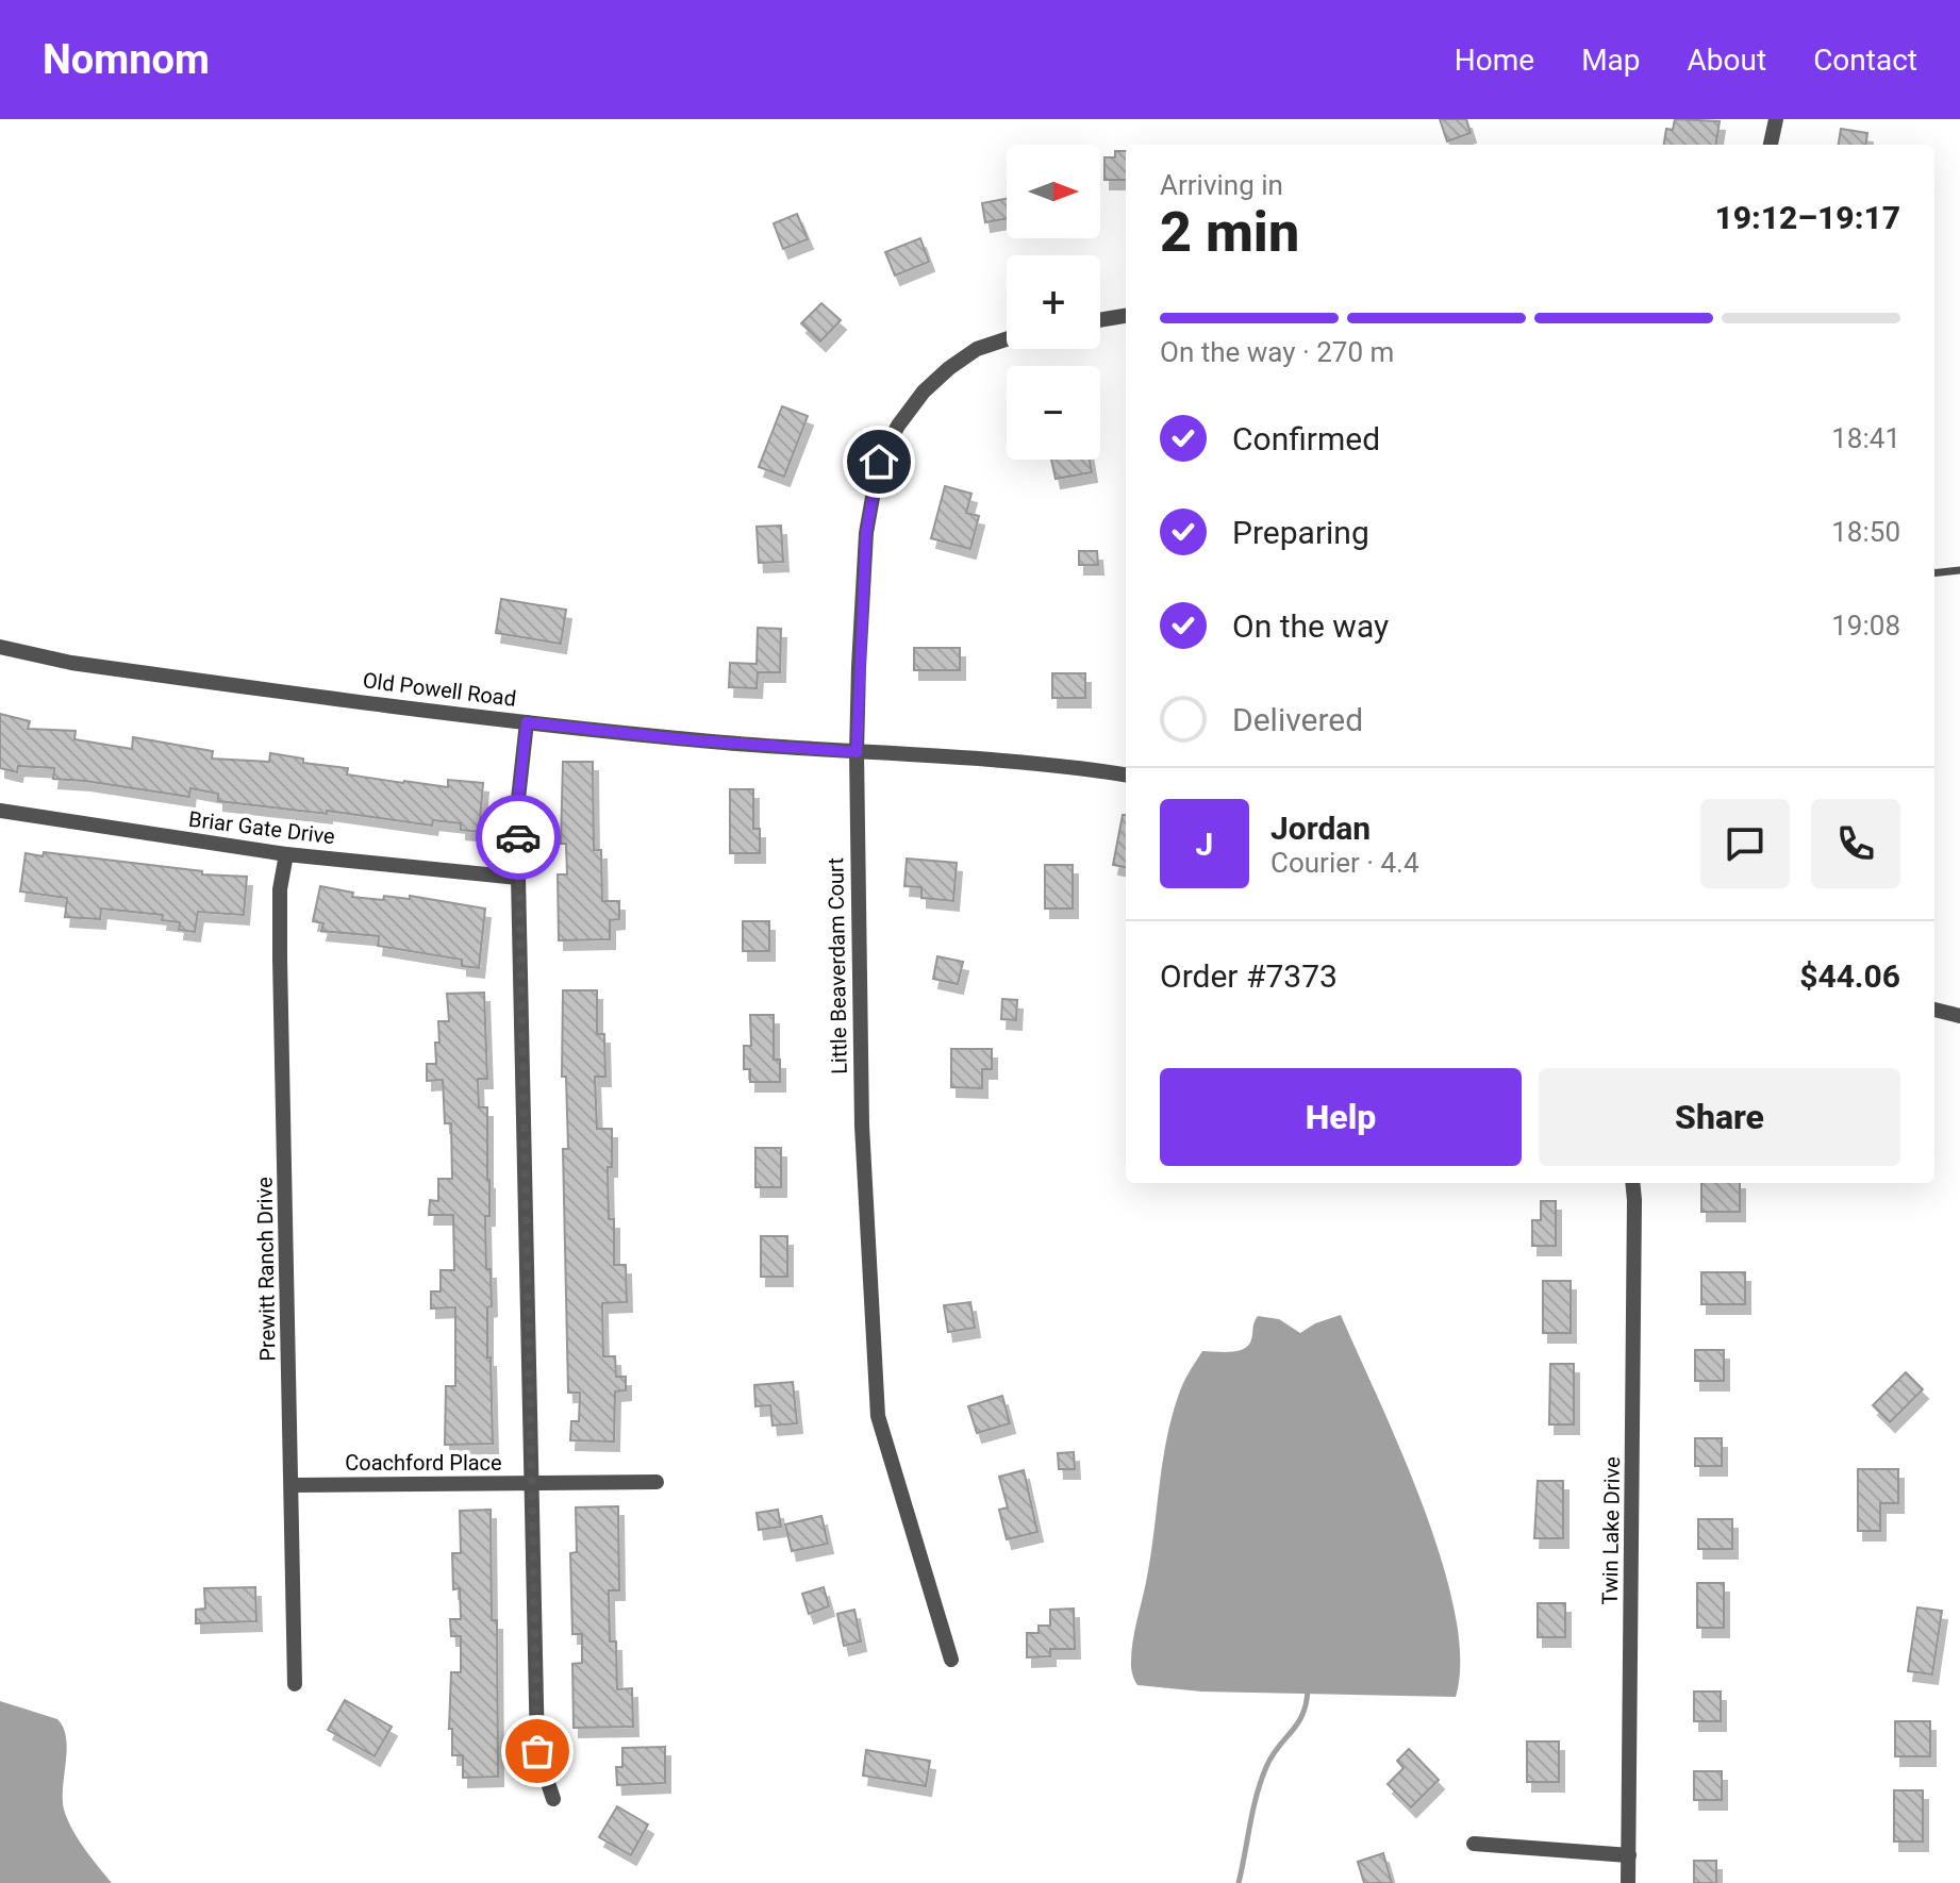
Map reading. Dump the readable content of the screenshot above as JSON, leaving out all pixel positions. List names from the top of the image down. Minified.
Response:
{"streets":{"street":["Old Powell Road","Briar Gate Drive","Little Beaverdam Court","Prewitt Ranch Drive","Coachford Place","Twin Lake Drive"]},"crossings":[["Old Powell Road","Little Beaverdam Court"],["Briar Gate Drive","Prewitt Ranch Drive"],["Prewitt Ranch Drive","Coachford Place"]],"north":"right","page":{"header":"Nomnom","nav":["Home","Map","About","Contact"],"map_buttons":["+","−"],"heading":["2 min","Arriving in","19:12–19:17"],"panel":["Jordan","Courier · 4.4","Order #7373","$44.06"],"bar":"On the way · 270 m","list":[["Confirmed","18:41"],["Preparing","18:50"],["On the way","19:08"],"Delivered"],"round":"J","buttons":["Help","Share"]}}
